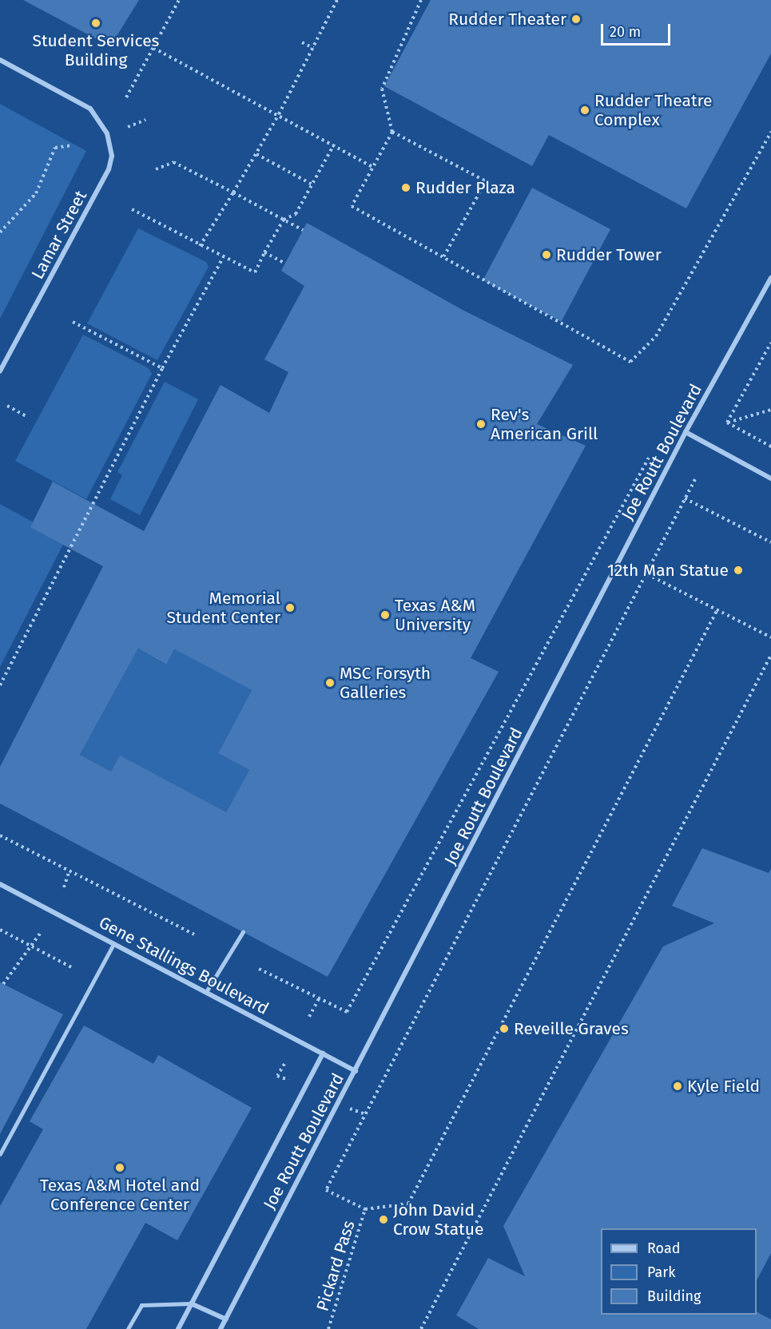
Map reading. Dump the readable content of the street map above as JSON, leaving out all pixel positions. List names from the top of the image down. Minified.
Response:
{"streets":{"street":["Lamar Street","Joe Routt Boulevard","Gene Stallings Boulevard"],"path":["Pickard Pass"]},"crossings":[["Joe Routt Boulevard","Gene Stallings Boulevard"]],"places":["Rudder Theater","Student Services Building","Rudder Theatre Complex","Rudder Plaza","Rudder Tower","Rev's American Grill","12th Man Statue","Memorial Student Center","Texas A&M University","MSC Forsyth Galleries","Reveille Graves","Kyle Field","Texas A&M Hotel and Conference Center","John David Crow Statue"],"legend":["Road","Park","Building"],"scale_bar":"20 m"}
